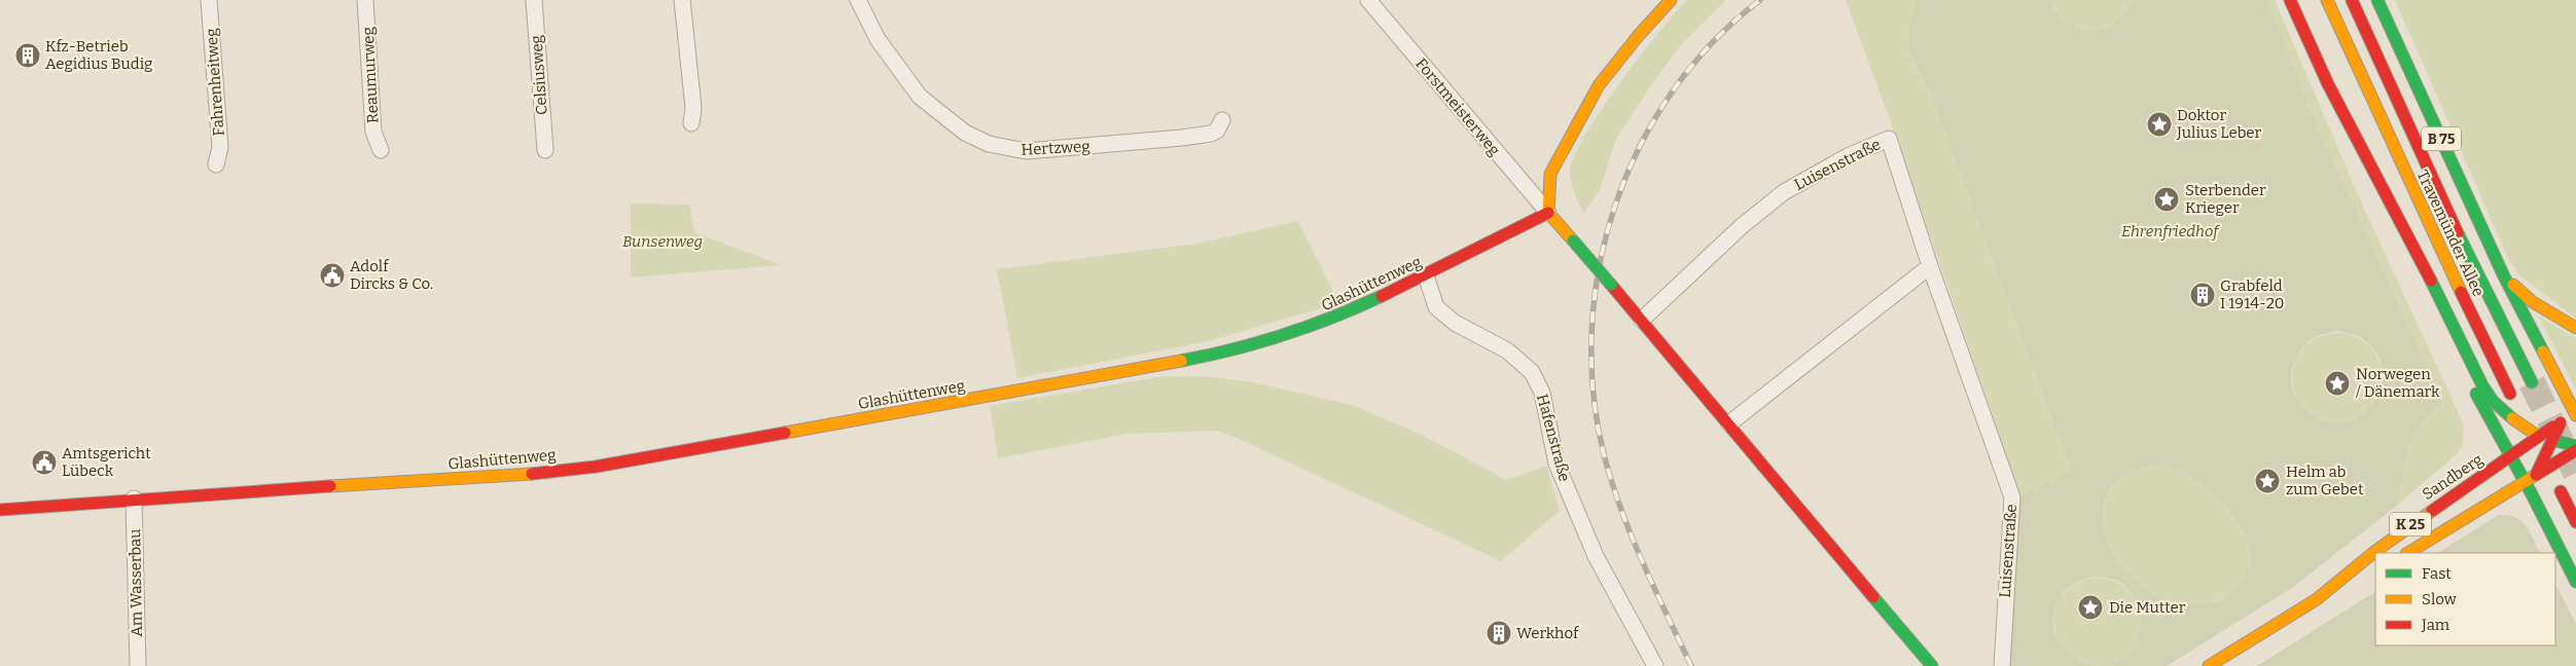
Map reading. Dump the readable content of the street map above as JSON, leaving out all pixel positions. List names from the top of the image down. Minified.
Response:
{"streets":{"main road":["B 75","Travemünder Allee","Glashüttenweg","Sandberg","K 25"],"street":["Reaumurweg","Celsiusweg","Fahrenheitweg","Forstmeisterweg","Hertzweg","Luisenstraße","Hafenstraße","Am Wasserbau"]},"crossings":[["Forstmeisterweg","Glashüttenweg"],["Glashüttenweg","Hafenstraße"],["Glashüttenweg","Am Wasserbau"],["Sandberg","K 25"]],"parks":["Ehrenfriedhof","Bunsenweg"],"places":{"building":["Kfz-Betrieb Aegidius Budig","Grabfeld I 1914-20","Werkhof"],"place":["Doktor Julius Leber","Sterbender Krieger","Norwegen / Dänemark","Helm ab zum Gebet","Die Mutter"],"public building":["Adolf Dircks & Co.","Amtsgericht Lübeck"]},"legend":["Fast","Slow","Jam"]}
